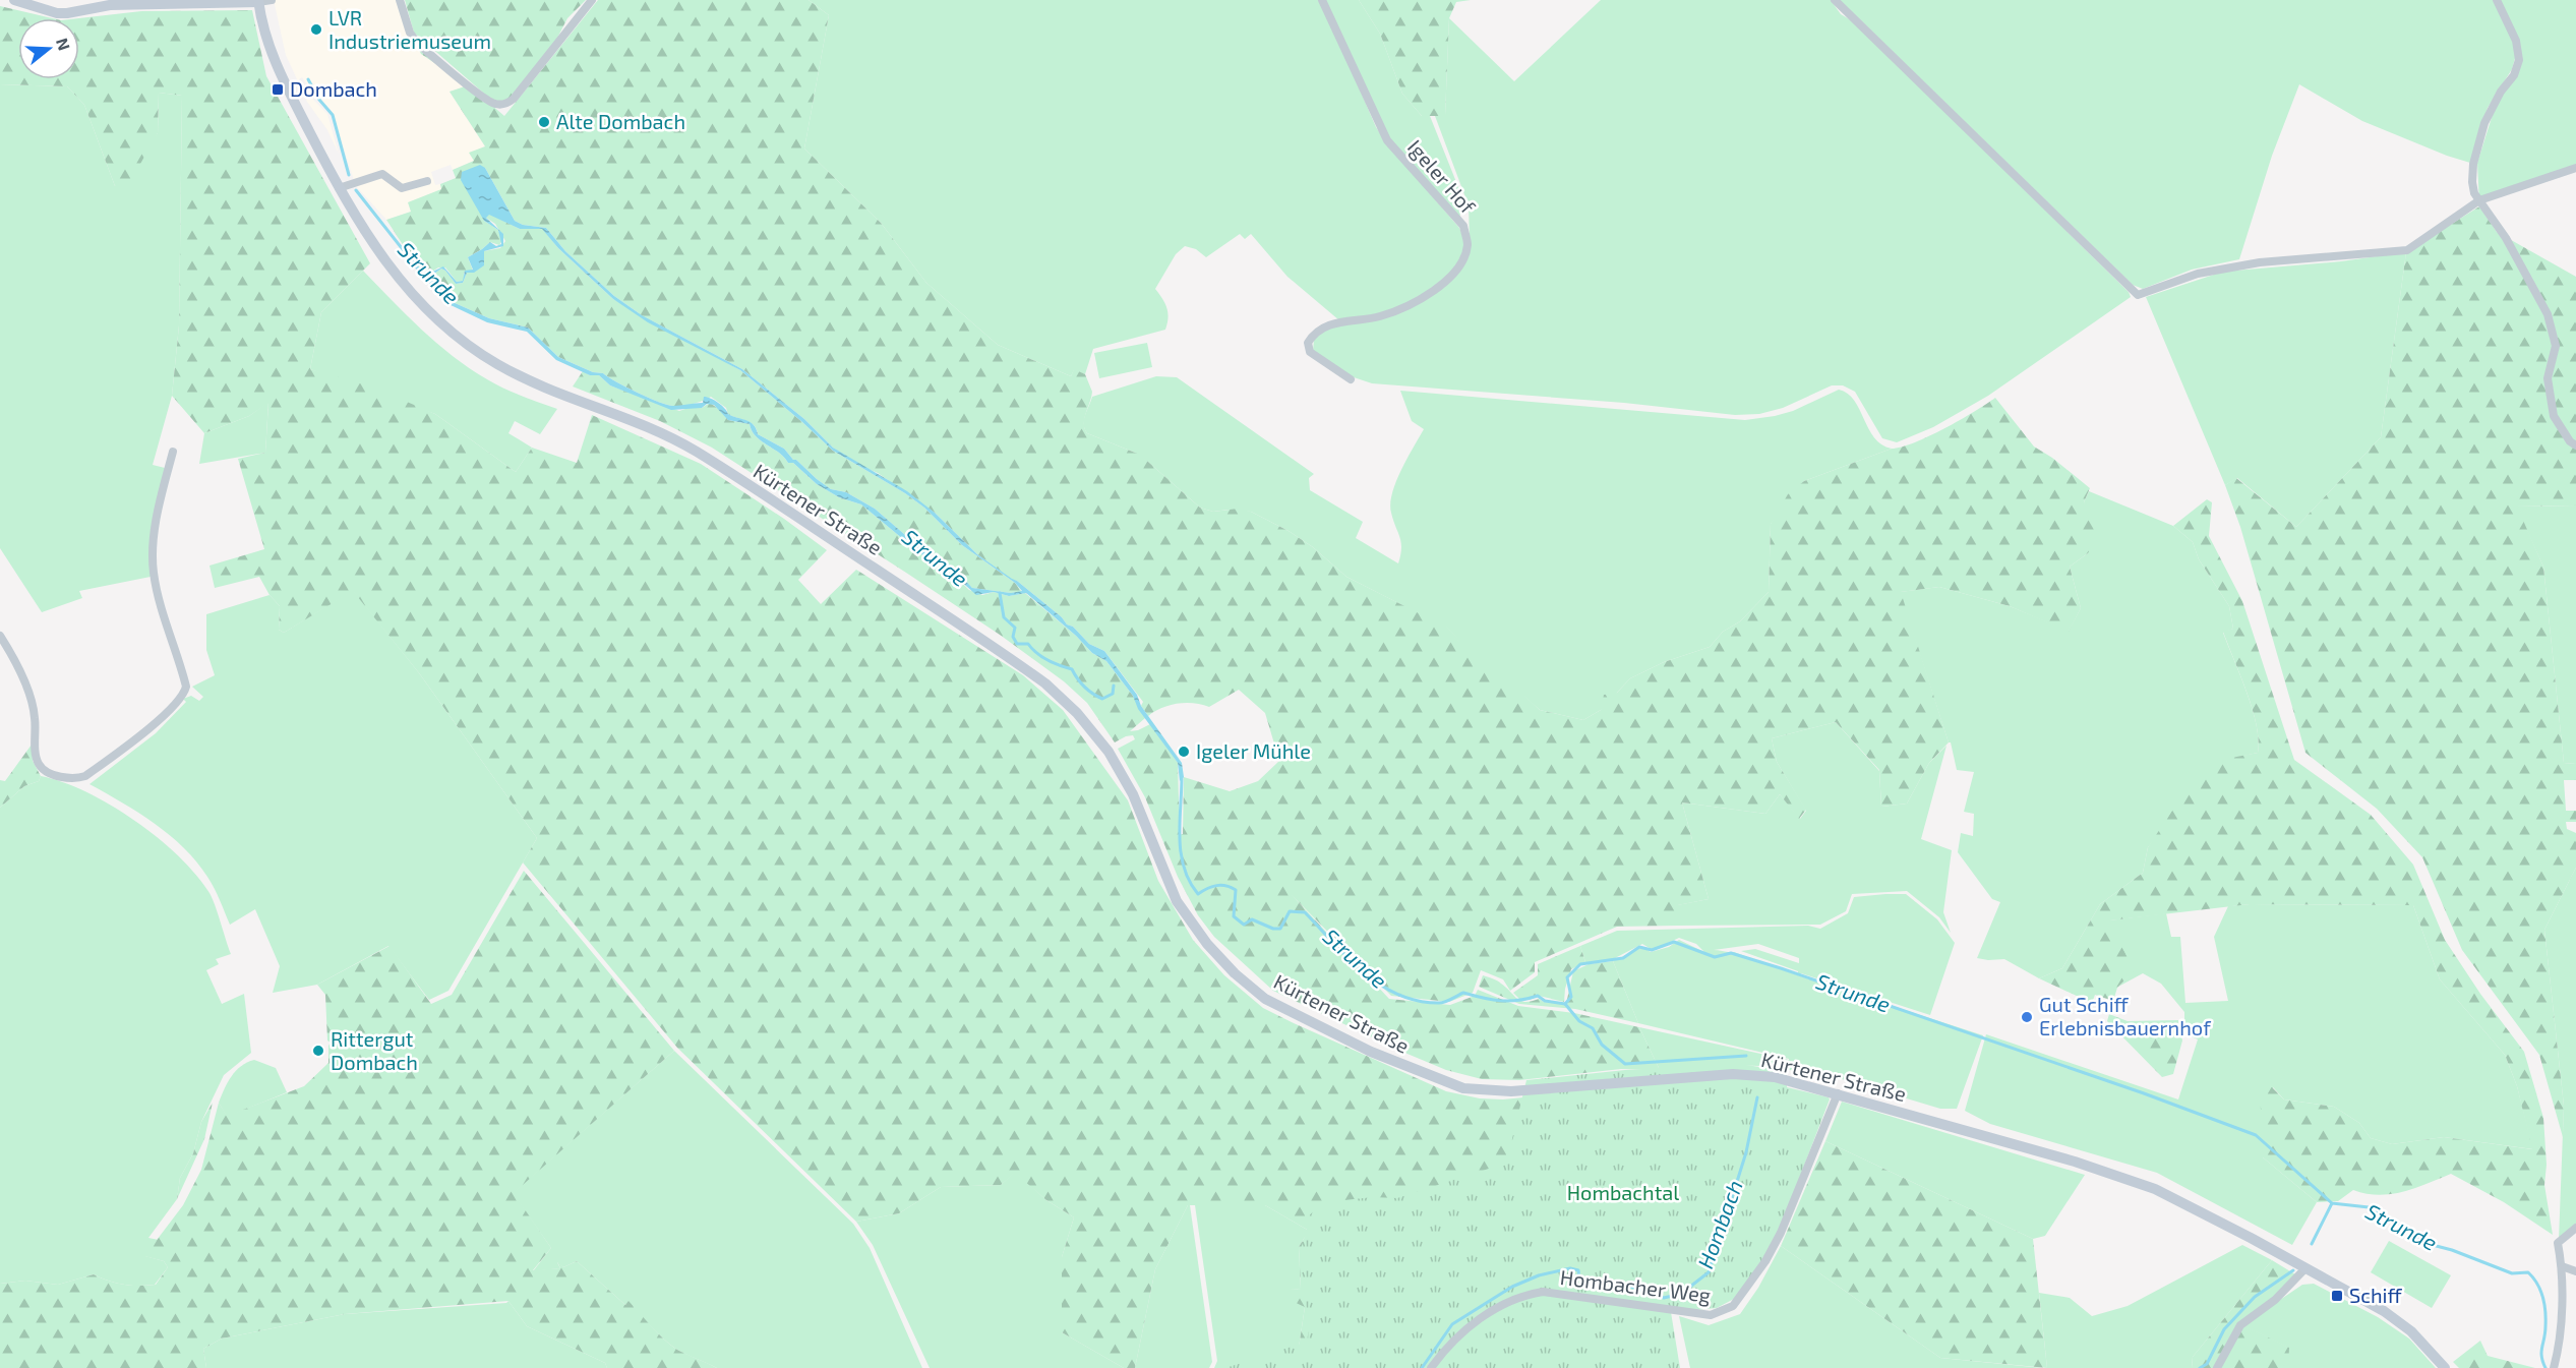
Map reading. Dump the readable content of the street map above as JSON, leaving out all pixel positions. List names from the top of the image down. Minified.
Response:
{"streets":{"main road":["Kürtener Straße"],"street":["Igeler Hof","Hombacher Weg"]},"crossings":[["Kürtener Straße","Hombacher Weg"]],"water":["Strunde","Hombach"],"parks":["Hombachtal"],"places":{"other":["LVR Industriemuseum","Alte Dombach","Igeler Mühle","Gut Schiff Erlebnisbauernhof","Rittergut Dombach"],"transit":["Dombach","Schiff"]},"north":"right"}
